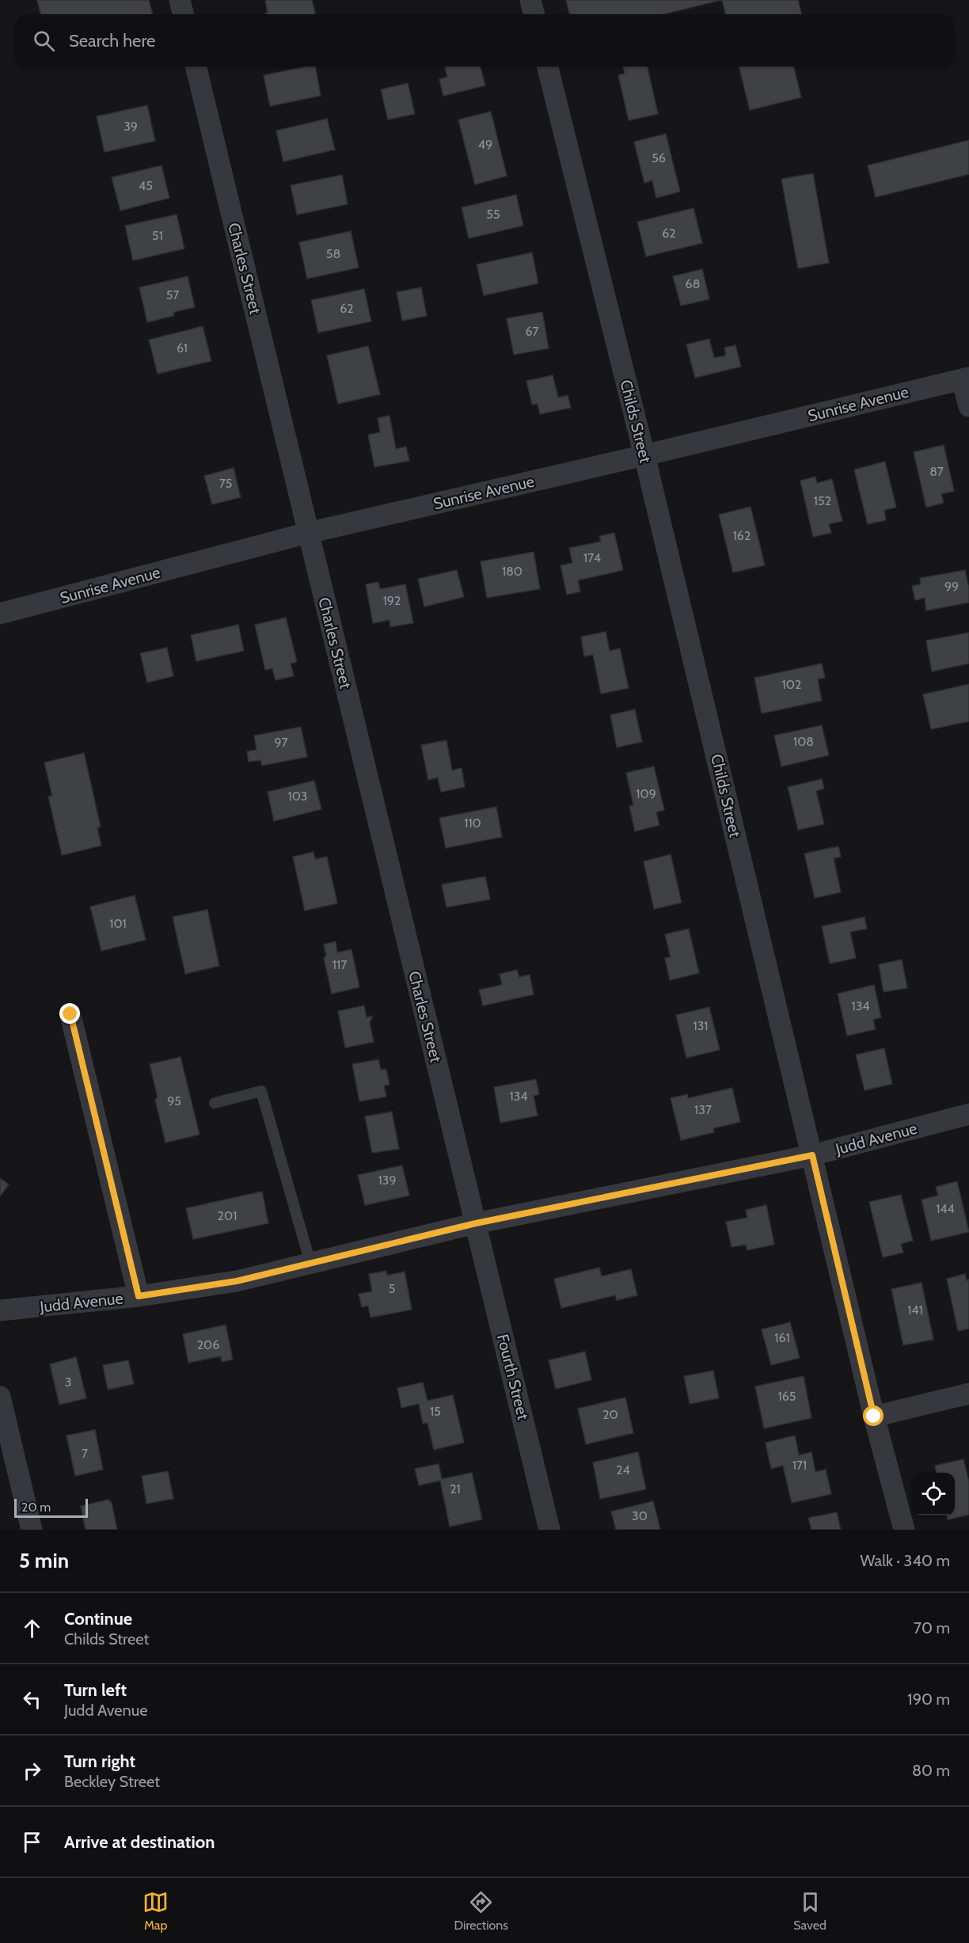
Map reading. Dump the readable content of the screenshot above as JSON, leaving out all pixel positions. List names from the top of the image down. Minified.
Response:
{"streets":{"street":["Charles Street","Sunrise Avenue","Childs Street","Judd Avenue","Fourth Street"]},"crossings":[["Charles Street","Sunrise Avenue"],["Charles Street","Judd Avenue"],["Charles Street","Fourth Street"],["Sunrise Avenue","Childs Street"],["Childs Street","Judd Avenue"],["Judd Avenue","Fourth Street"]],"house_numbers":["39","49","56","45","55","62","51","58","68","57","62","67","61","87","75","152","162","174","180","99","192","102","108","97","109","103","110","101","117","134","131","134","95","137","139","144","201","5","141","161","206","3","165","15","20","7","171","24","21","30"],"scale_bar":"20 m","page":{"search":"Search here","scale":"20 m","heading":["5 min","Walk · 340 m"],"list":[["Continue","Childs Street","70 m"],["Turn left","Judd Avenue","190 m"],["Turn right","Beckley Street","80 m"],"Arrive at destination"],"nav":["Map","Directions","Saved"]}}
